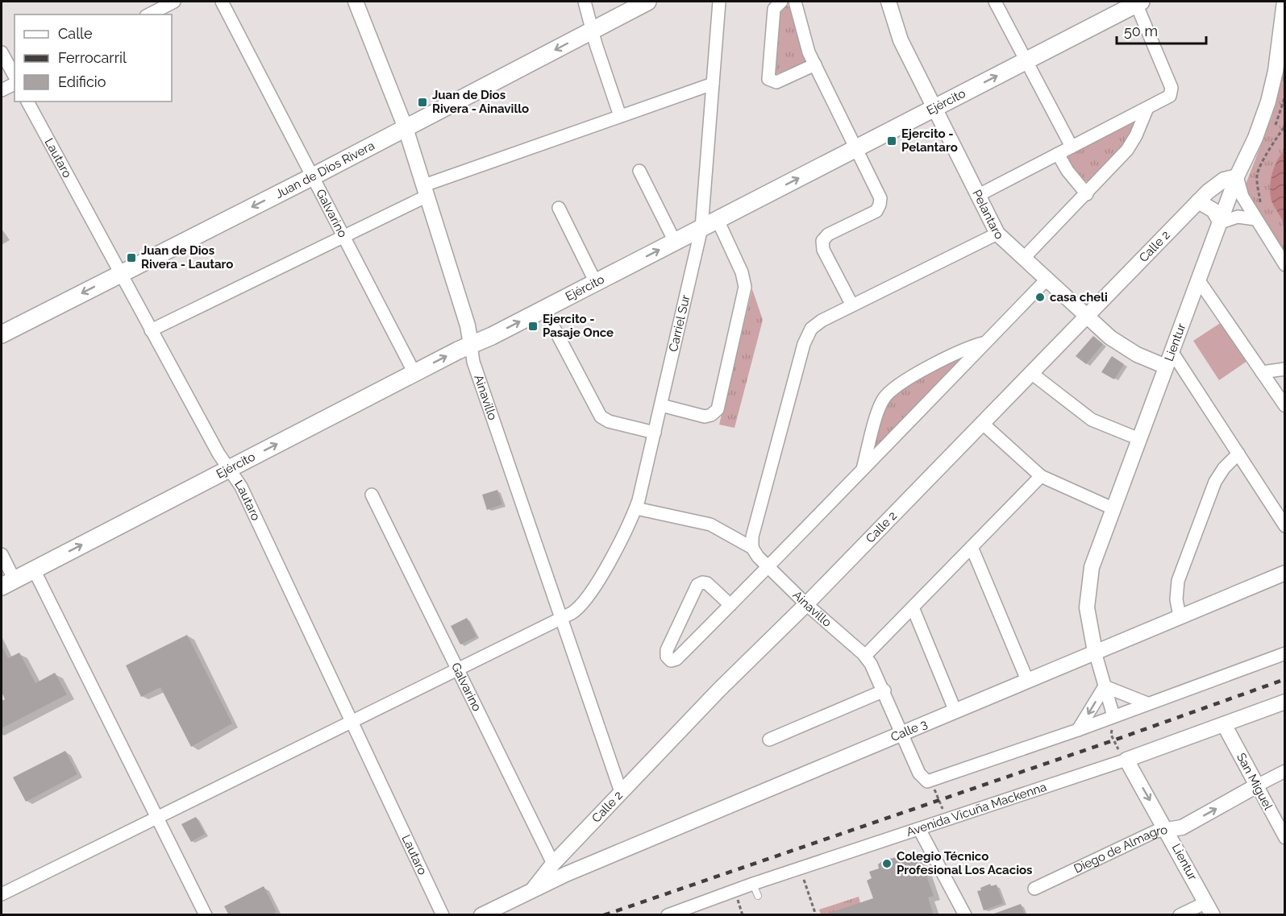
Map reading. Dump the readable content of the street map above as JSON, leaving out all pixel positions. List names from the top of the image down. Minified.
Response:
{"streets":{"main road":["Ejército","Juan de Dios Rivera"],"street":["Lautaro","Galvarino","Pelantaro","Calle 2","Carriel Sur","Lientur","Ainavillo","Calle 3","San Miguel","Avenida Vicuña Mackenna","Diego de Almagro"]},"crossings":[["Ejército","Lautaro"],["Ejército","Galvarino"],["Ejército","Pelantaro"],["Ejército","Carriel Sur"],["Ejército","Ainavillo"],["Lautaro","Juan de Dios Rivera"],["Lautaro","Carriel Sur"],["Juan de Dios Rivera","Galvarino"],["Juan de Dios Rivera","Ainavillo"],["Galvarino","Calle 2"],["Galvarino","Carriel Sur"],["Galvarino","Calle 3"],["Pelantaro","Calle 2"],["Pelantaro","Lientur"],["Calle 2","Lientur"],["Calle 2","Ainavillo"],["Calle 2","Calle 3"],["Carriel Sur","Ainavillo"],["Lientur","Calle 3"],["Lientur","Avenida Vicuña Mackenna"],["Lientur","Diego de Almagro"],["Ainavillo","Calle 3"],["San Miguel","Avenida Vicuña Mackenna"],["San Miguel","Diego de Almagro"]],"one_way":["Ejército","Juan de Dios Rivera"],"places":{"transit":["Juan de Dios Rivera - Ainavillo","Ejercito - Pelantaro","Juan de Dios Rivera - Lautaro","Ejercito - Pasaje Once"],"other":["casa cheli","Colegio Técnico Profesional Los Acacios"]},"legend":["Calle","Ferrocarril","Edificio"],"scale_bar":"50 m"}
